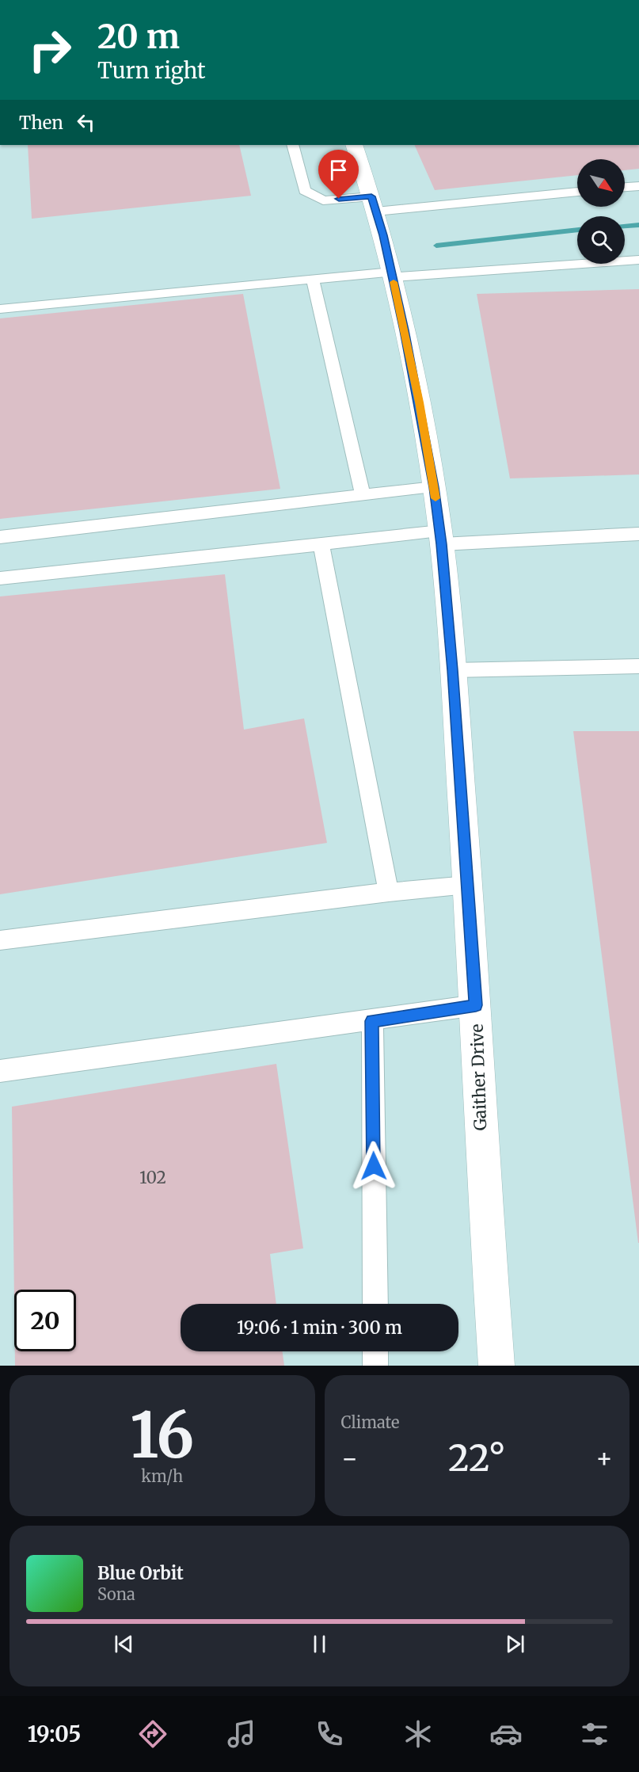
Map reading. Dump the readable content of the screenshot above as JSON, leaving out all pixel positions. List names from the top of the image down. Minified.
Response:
{"streets":{"street":["Gaither Drive"]},"house_numbers":["102"],"north":"bottom right","page":{"turn":["20 m","Turn right"],"then":"Then","limit":"20","trip":"19:06 · 1 min · 300 m","tile":[["16","km/h"],"Climate"],"heat":["−","22°","+"],"song":["Blue Orbit","Sona"],"tabs":"19:05"}}
